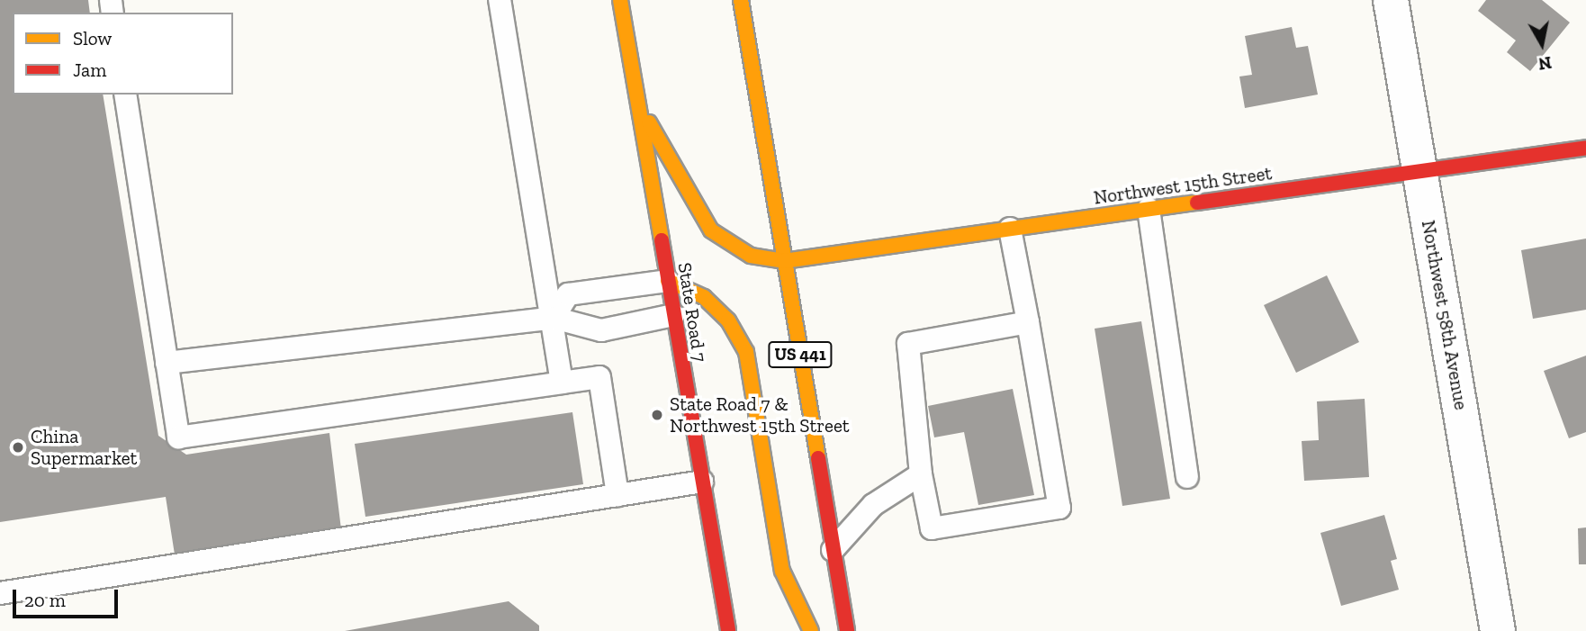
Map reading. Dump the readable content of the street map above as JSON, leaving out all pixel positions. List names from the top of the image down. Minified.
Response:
{"streets":{"main road":["Northwest 15th Street","State Road 7","US 441"],"street":["Northwest 58th Avenue"]},"crossings":[["Northwest 15th Street","State Road 7"],["Northwest 15th Street","Northwest 58th Avenue"],["Northwest 15th Street","US 441"]],"places":["State Road 7 & Northwest 15th Street","China Supermarket"],"legend":["Slow","Jam"],"scale_bar":"20 m","north":"bottom"}
